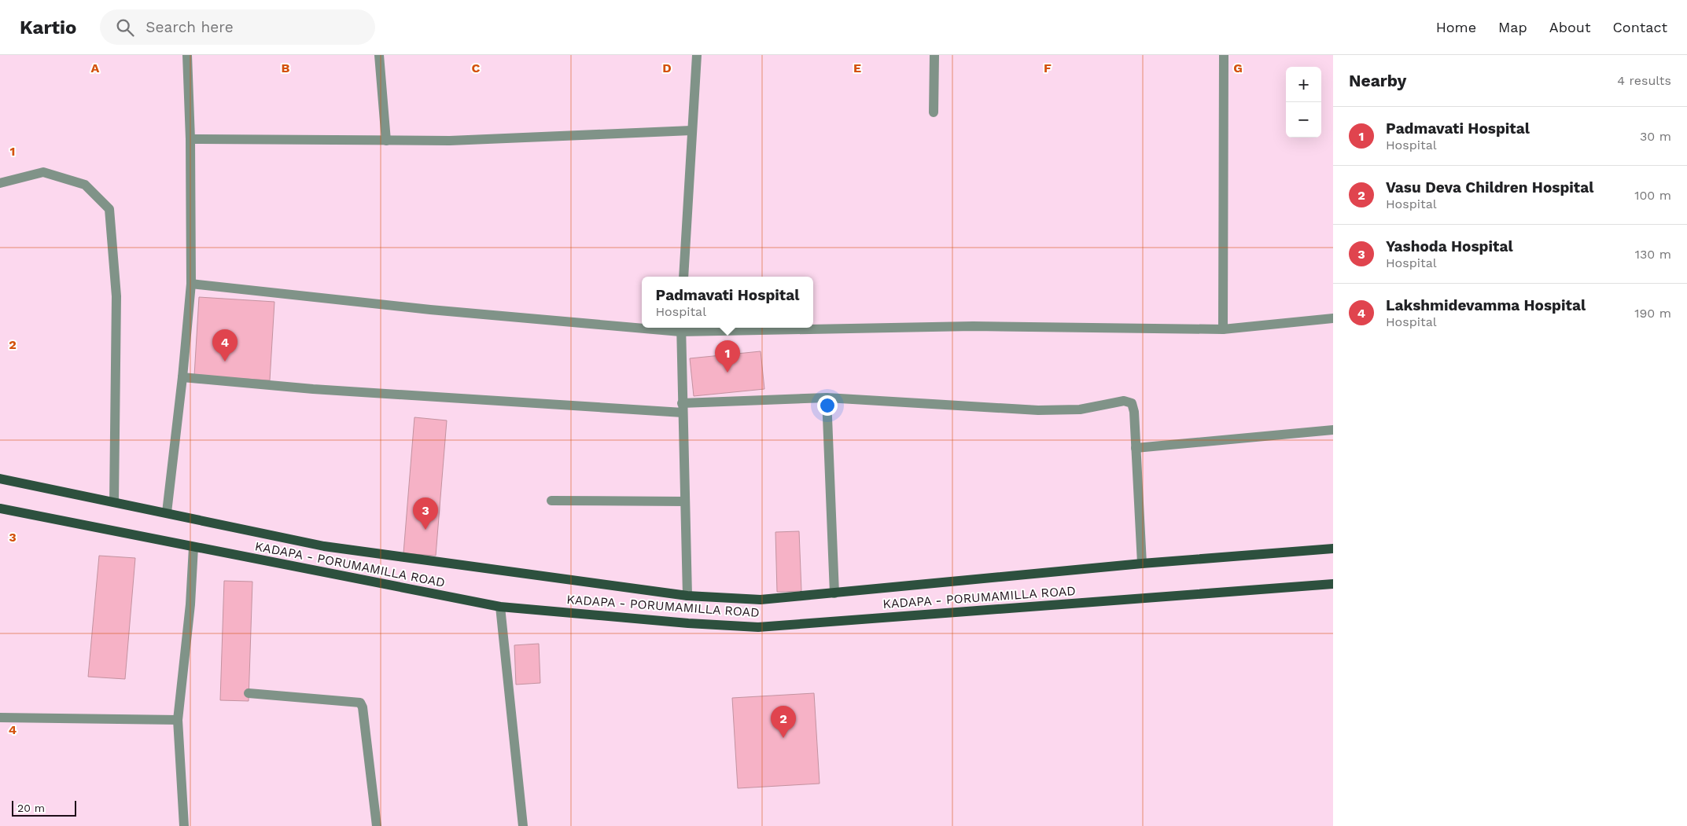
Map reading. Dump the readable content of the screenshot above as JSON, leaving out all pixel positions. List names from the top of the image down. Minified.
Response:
{"streets":{"main road":["KADAPA - PORUMAMILLA ROAD"]},"scale_bar":"20 m","page":{"header":"Kartio","search":"Search here","nav":["Home","Map","About","Contact"],"heading":["Nearby","4 results"],"map_buttons":["+","−"],"list":[{"mark":"1","name":"Padmavati Hospital","note":"Hospital","value":"30 m"},{"mark":"2","name":"Vasu Deva Children Hospital","note":"Hospital","value":"100 m"},{"mark":"3","name":"Yashoda Hospital","note":"Hospital","value":"130 m"},{"mark":"4","name":"Lakshmidevamma Hospital","note":"Hospital","value":"190 m"}],"popup":["Padmavati Hospital","Hospital"],"pins":["4","1","3","2"],"scale":"20 m"},"grid":{"columns":["A","B","C","D","E","F","G"],"rows":["1","2","3","4"]}}
